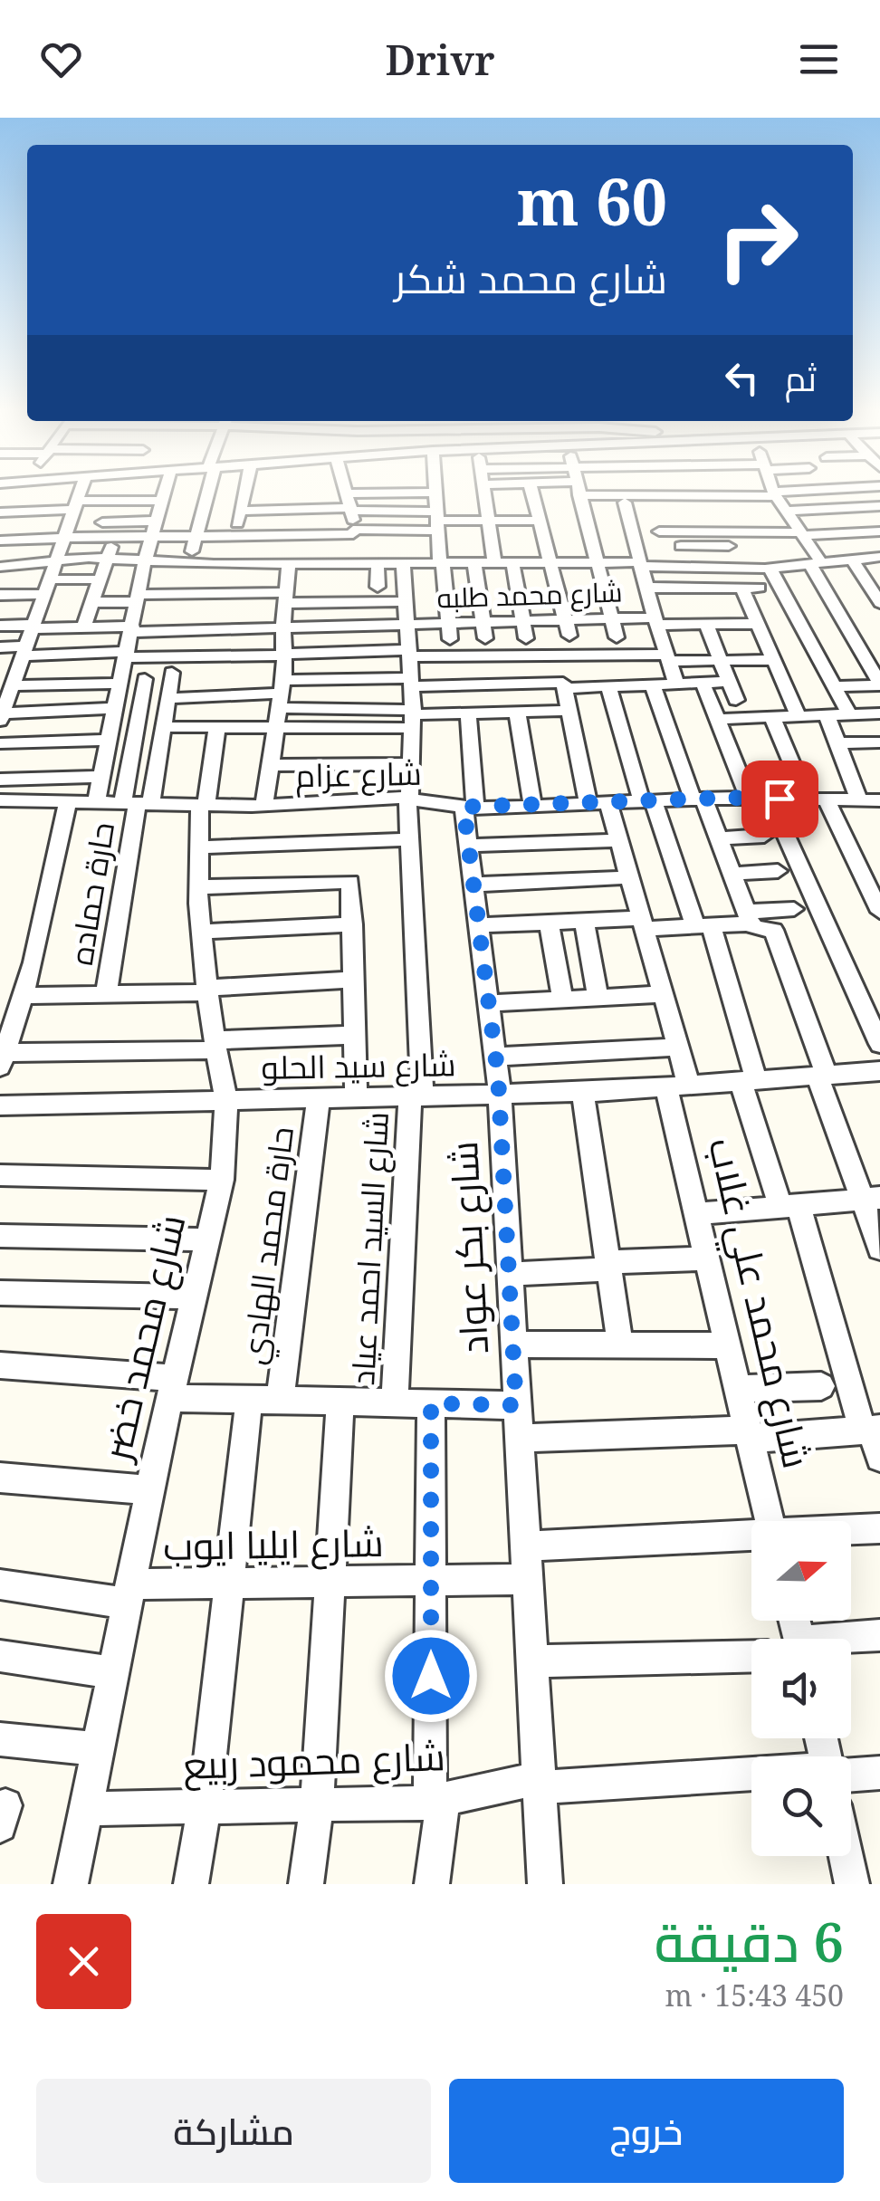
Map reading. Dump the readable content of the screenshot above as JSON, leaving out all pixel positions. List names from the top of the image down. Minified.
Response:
{"streets":{"street":["شارع محمد طلبه","شارع عزام","حارة حماده","شارع سيد الحلو","حارة محمد الهادي","شارع بكر عواد","شارع السيد احمد عياد","شارع محمد علي غلاب","شارع محمد خضر","شارع ايليا ايوب","شارع محمود ربيع"]},"crossings":[["شارع محمد طلبه","شارع السيد احمد عياد"],["شارع عزام","حارة حماده"],["شارع عزام","شارع بكر عواد"],["شارع عزام","شارع السيد احمد عياد"],["شارع عزام","شارع محمد علي غلاب"],["شارع عزام","شارع محمد خضر"],["شارع سيد الحلو","حارة محمد الهادي"],["شارع سيد الحلو","شارع بكر عواد"],["شارع سيد الحلو","شارع السيد احمد عياد"],["شارع سيد الحلو","شارع محمد علي غلاب"],["شارع سيد الحلو","شارع محمد خضر"],["شارع بكر عواد","شارع ايليا ايوب"],["شارع بكر عواد","شارع محمود ربيع"],["شارع محمد خضر","شارع ايليا ايوب"],["شارع محمد خضر","شارع محمود ربيع"]],"north":"right","page":{"header":"Drivr","turn":["60 m","شارع محمد شكر"],"then":"ثم","heading":["6 دقيقة","450 m · 15:43"],"buttons":["خروج","مشاركة"]}}
